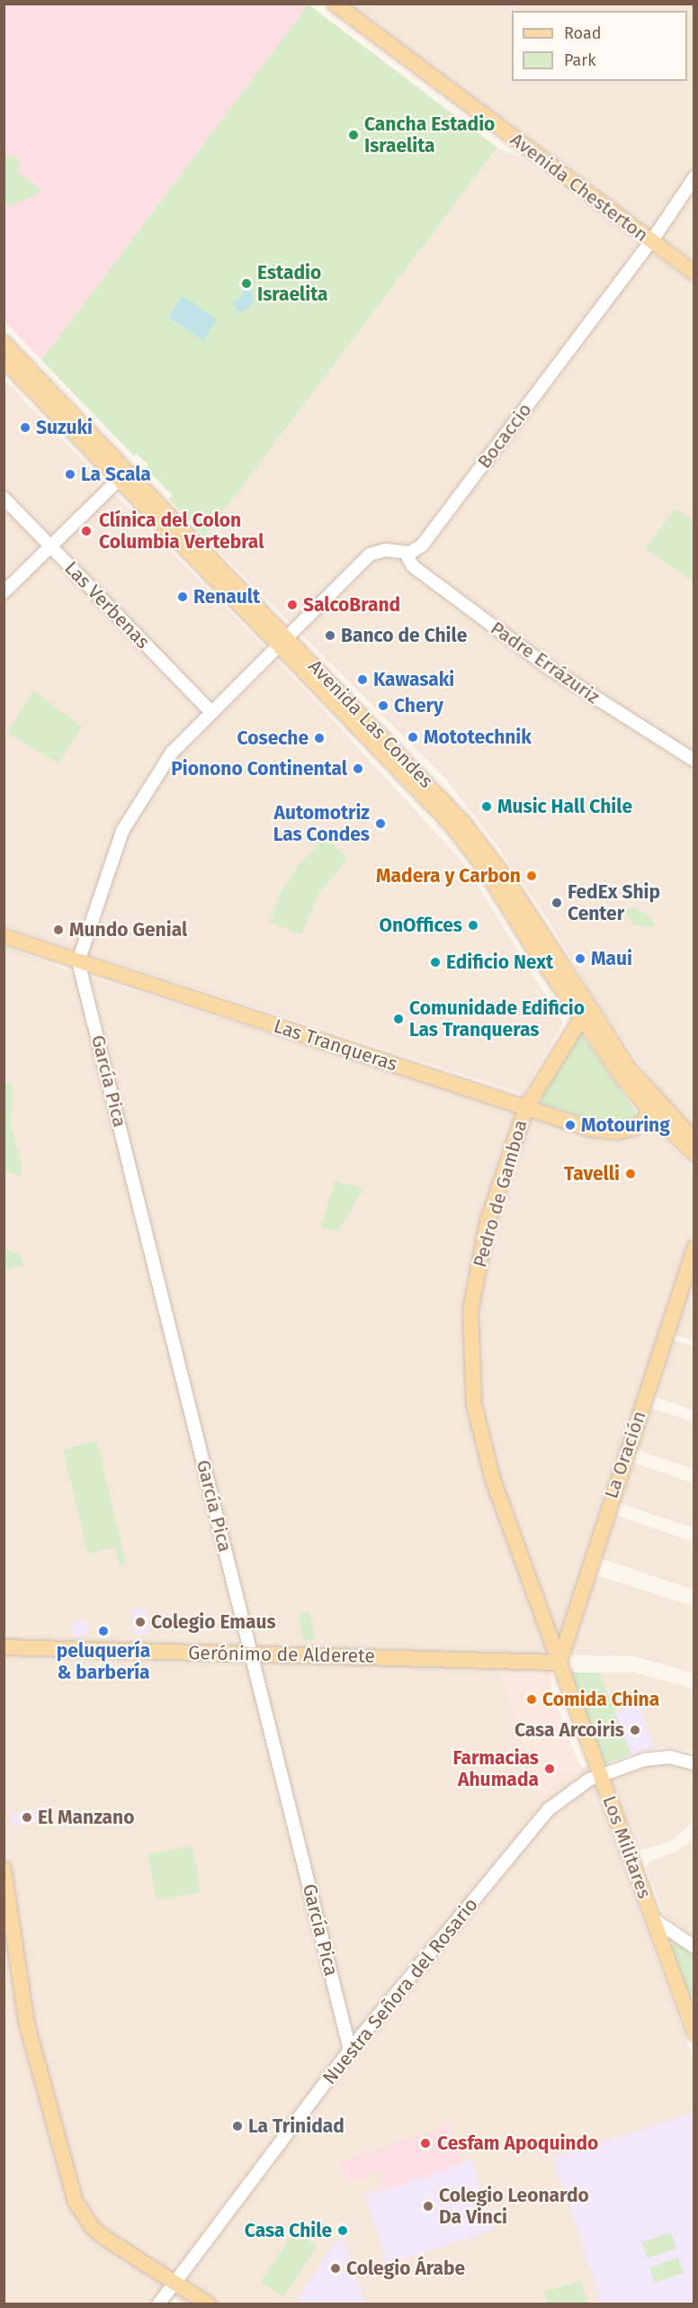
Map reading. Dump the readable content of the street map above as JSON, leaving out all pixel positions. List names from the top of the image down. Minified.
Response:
{"streets":{"main road":["Avenida Chesterton","Avenida Las Condes","Las Tranqueras","Pedro de Gamboa","La Oración","Gerónimo de Alderete","Los Militares"],"street":["Bocaccio","Las Verbenas","Padre Errázuriz","García Pica","Nuestra Señora del Rosario"]},"crossings":[["Avenida Chesterton","Bocaccio"],["Bocaccio","Padre Errázuriz"],["Avenida Las Condes","Las Tranqueras"],["Avenida Las Condes","Pedro de Gamboa"],["Las Tranqueras","García Pica"],["Las Tranqueras","Pedro de Gamboa"],["García Pica","Gerónimo de Alderete"],["García Pica","Nuestra Señora del Rosario"],["Pedro de Gamboa","La Oración"],["Pedro de Gamboa","Gerónimo de Alderete"],["Pedro de Gamboa","Los Militares"],["La Oración","Gerónimo de Alderete"],["La Oración","Los Militares"],["Gerónimo de Alderete","Los Militares"],["Los Militares","Nuestra Señora del Rosario"]],"places":["Cancha Estadio Israelita","Estadio Israelita","Suzuki","La Scala","Clínica del Colon Columbia Vertebral","Renault","SalcoBrand","Banco de Chile","Kawasaki","Chery","Mototechnik","Coseche","Pionono Continental","Music Hall Chile","Automotriz Las Condes","Madera y Carbon","FedEx Ship Center","OnOffices","Mundo Genial","Maui","Edificio Next","Comunidade Edificio Las Tranqueras","Motouring","Tavelli","Colegio Emaus","peluquería & barbería","Comida China","Casa Arcoiris","Farmacias Ahumada","El Manzano","La Trinidad","Cesfam Apoquindo","Colegio Leonardo Da Vinci","Casa Chile","Colegio Árabe"],"legend":["Road","Park"]}
